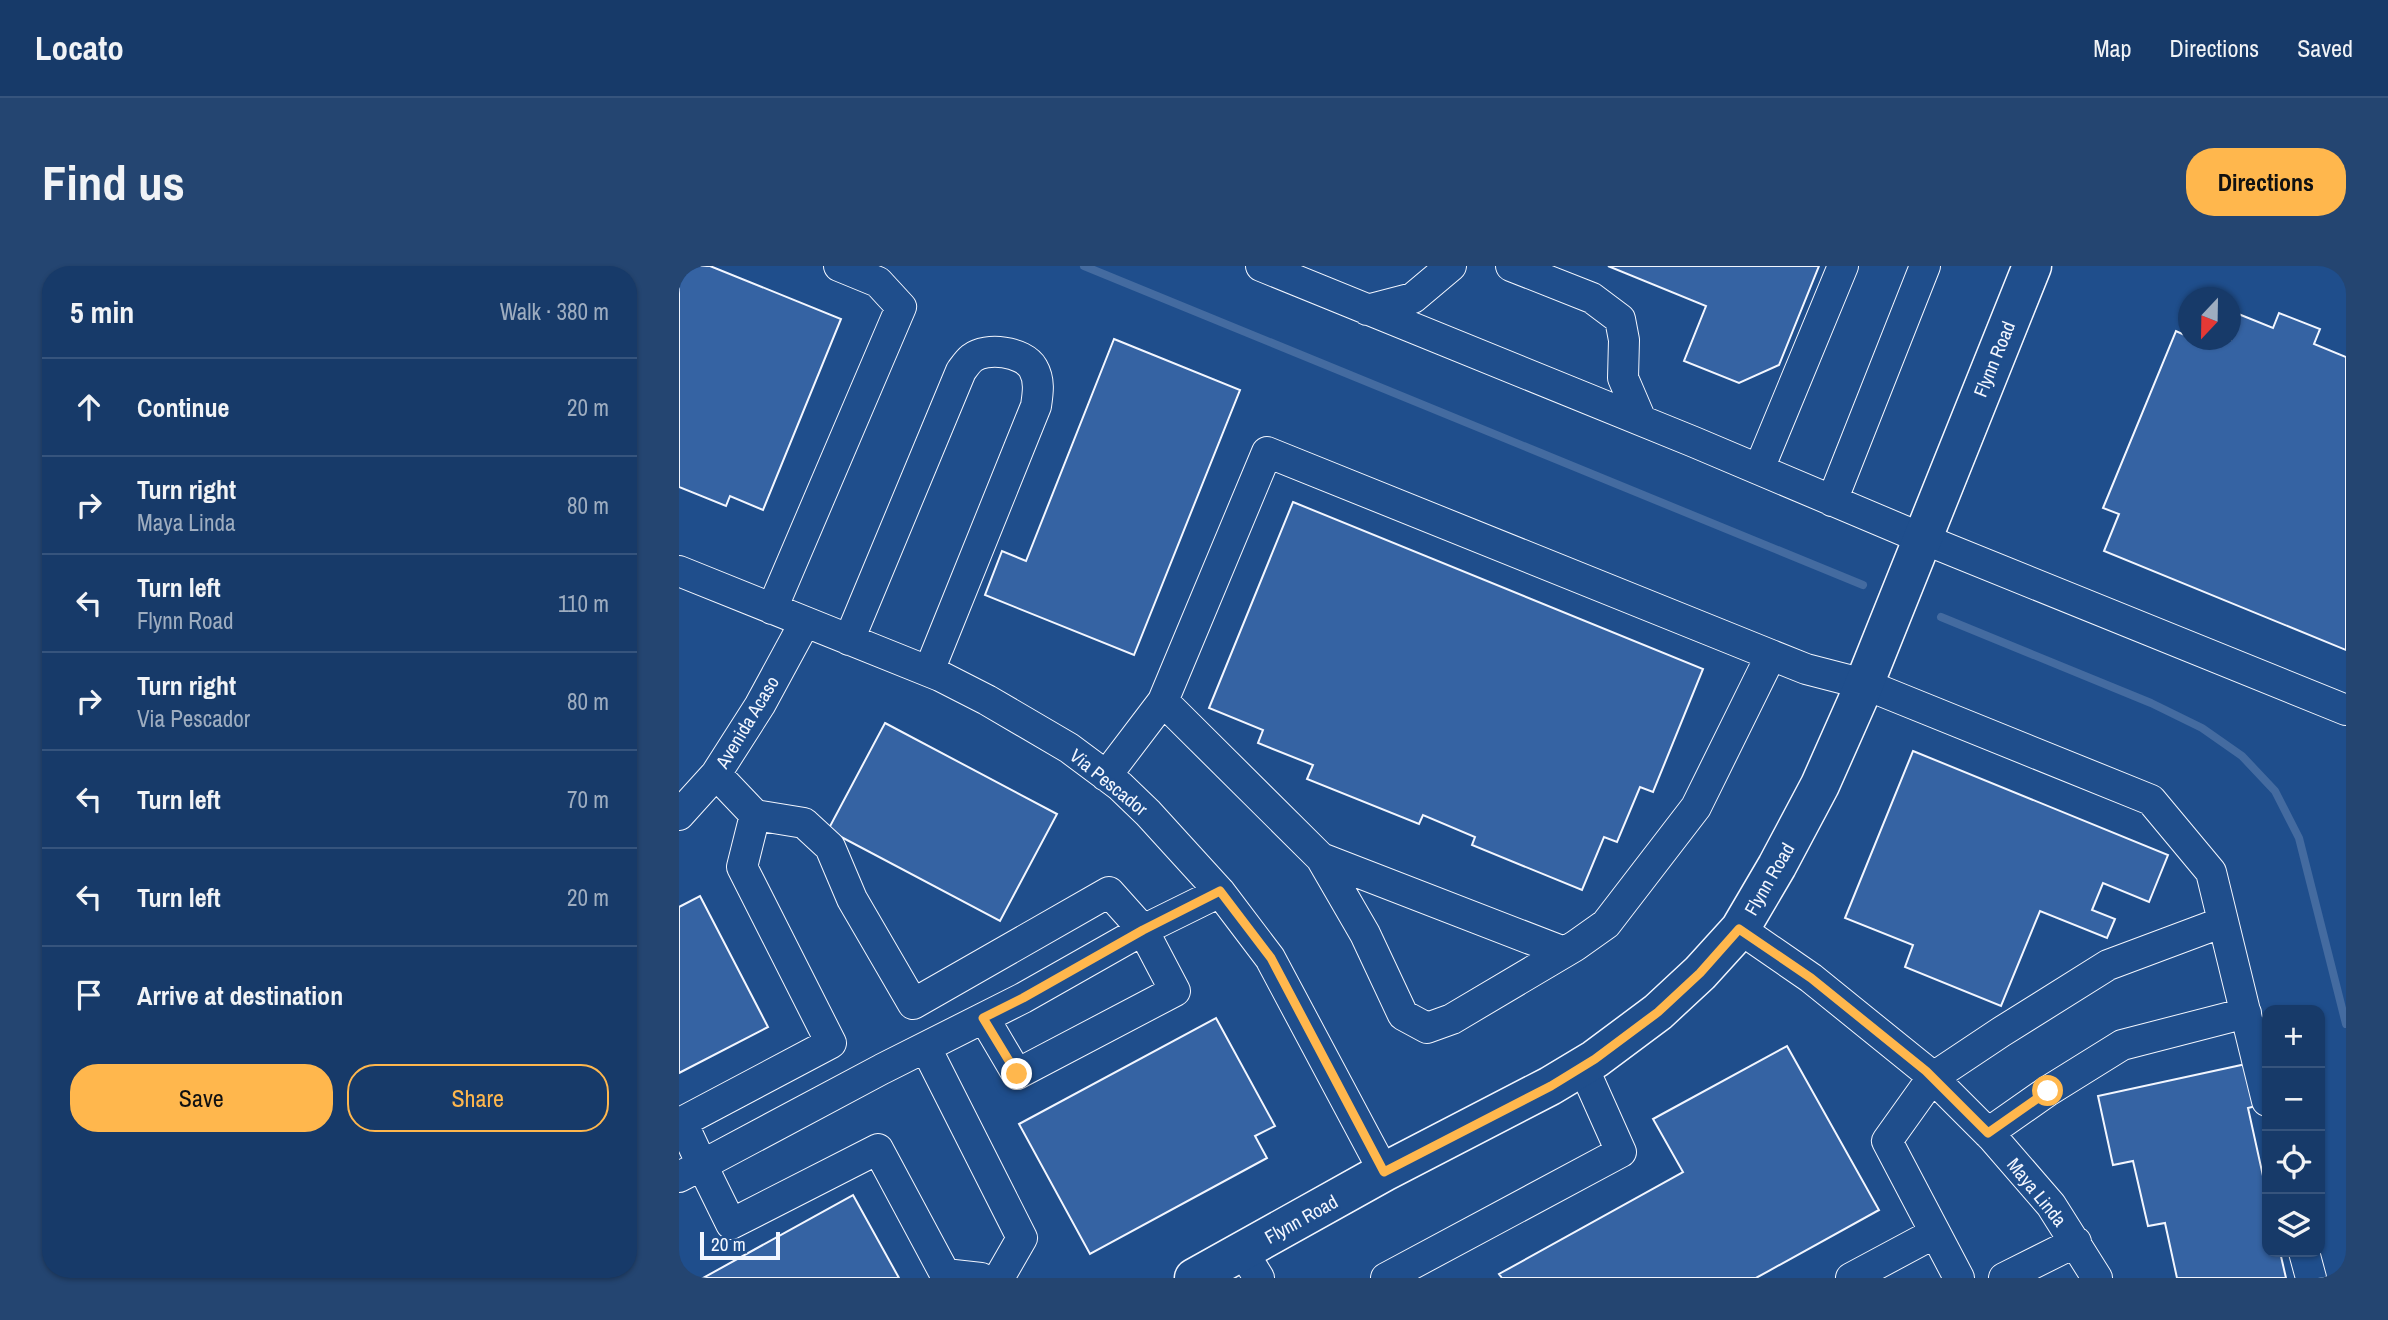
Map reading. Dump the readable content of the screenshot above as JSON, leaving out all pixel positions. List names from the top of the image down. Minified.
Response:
{"streets":{"main road":["Flynn Road"],"street":["Avenida Acaso","Via Pescador","Maya Linda"]},"crossings":[["Flynn Road","Via Pescador"],["Flynn Road","Maya Linda"],["Avenida Acaso","Via Pescador"]],"scale_bar":"20 m","north":"bottom","page":{"header":"Locato","nav":["Map","Directions","Saved"],"buttons":["Directions",["Save","Share"]],"title":"Find us","heading":["5 min","Walk · 380 m"],"list":[["Continue","20 m"],["Turn right","Maya Linda","80 m"],["Turn left","Flynn Road","110 m"],["Turn right","Via Pescador","80 m"],["Turn left","70 m"],["Turn left","20 m"],"Arrive at destination"],"map_buttons":["+","−"],"scale":"20 m"}}
